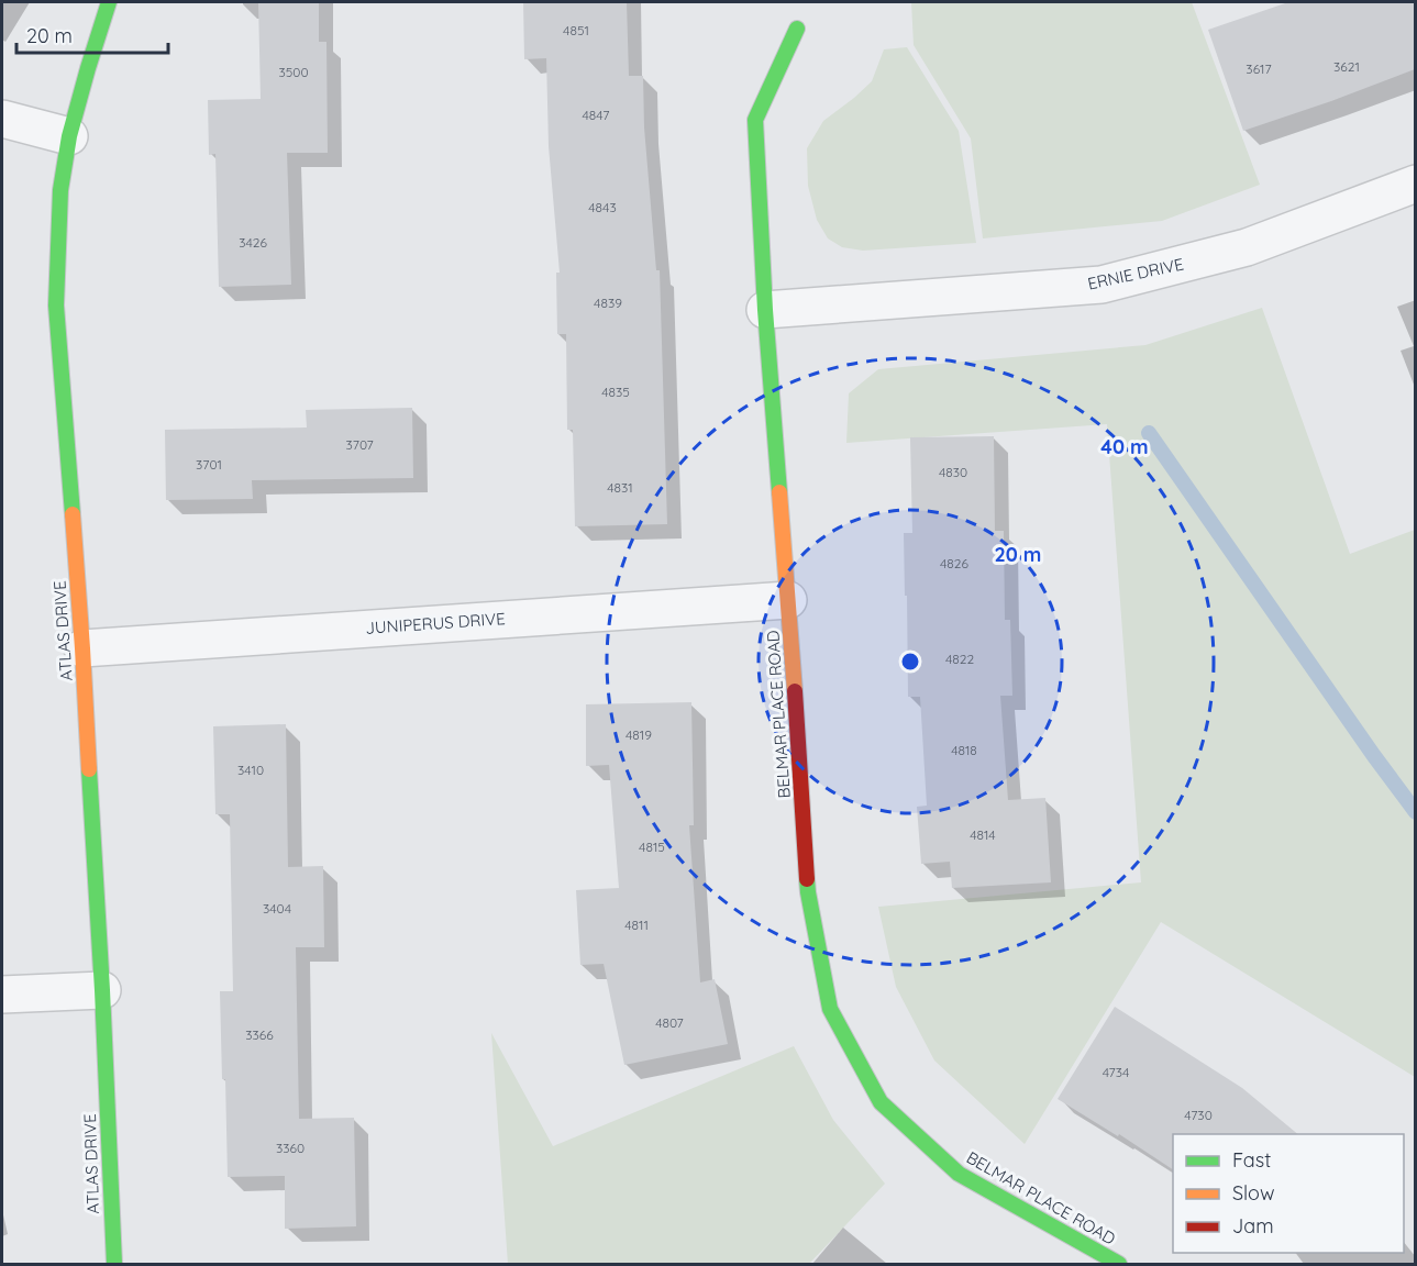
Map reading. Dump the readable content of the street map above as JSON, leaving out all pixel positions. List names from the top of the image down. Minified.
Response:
{"streets":{"street":["ERNIE DRIVE","JUNIPERUS DRIVE","ATLAS DRIVE","BELMAR PLACE ROAD"]},"crossings":[["ERNIE DRIVE","BELMAR PLACE ROAD"],["JUNIPERUS DRIVE","ATLAS DRIVE"],["JUNIPERUS DRIVE","BELMAR PLACE ROAD"]],"house_numbers":["4851","3621","3617","3500","4847","4843","3426","4839","4835","3707","3701","4830","4831","4826","4822","4819","4818","3410","4814","4815","3404","4811","4807","3366","4734","4730","3360"],"legend":["Fast","Slow","Jam"],"scale_bar":"20 m","rings":["40 m","20 m"]}
